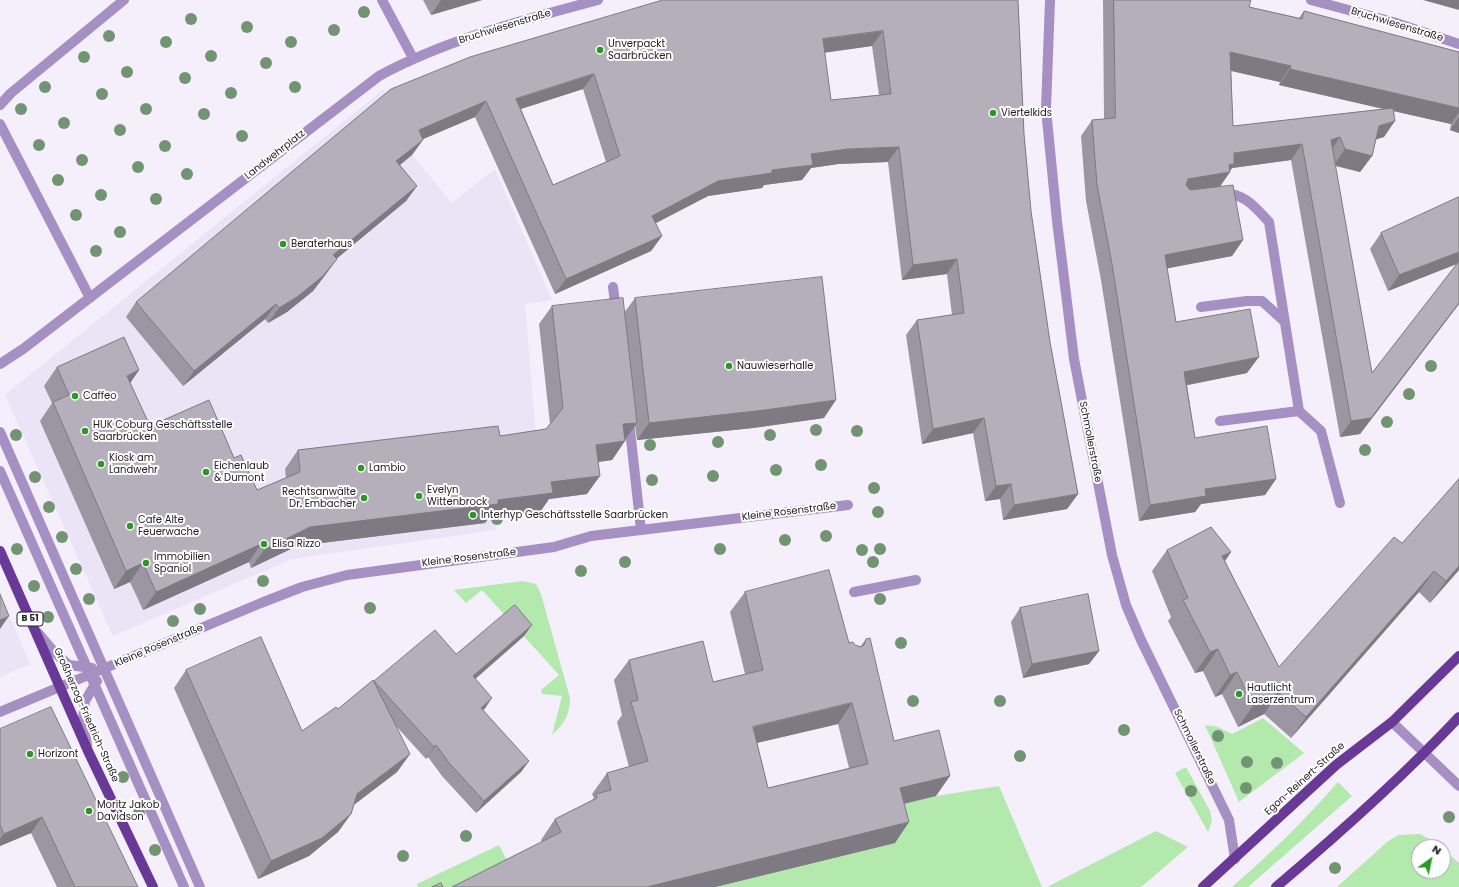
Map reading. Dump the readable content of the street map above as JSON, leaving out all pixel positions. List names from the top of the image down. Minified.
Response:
{"streets":{"main road":["B 51","Großherzog-Friedrich-Straße","Egon-Reinert-Straße"],"street":["Bruchwiesenstraße","Landwehrplatz","Schmollerstraße","Kleine Rosenstraße"]},"crossings":[["Bruchwiesenstraße","Landwehrplatz"],["Schmollerstraße","Egon-Reinert-Straße"],["Kleine Rosenstraße","Großherzog-Friedrich-Straße"]],"places":["Unverpackt Saarbrücken","Viertelkids","Beraterhaus","Nauwieserhalle","Caffeo","HUK Coburg Geschäftsstelle Saarbrücken","Kiosk am Landwehr","Lambio","Eichenlaub & Dumont","Evelyn Wittenbrock","Rechtsanwälte Dr. Embacher","Interhyp Geschäftsstelle Saarbrücken","Cafe Alte Feuerwache","Elisa Rizzo","Immobilien Spaniol","Hautlicht Laserzentrum","Horizont","Moritz Jakob Davidson"],"north":"top right"}
